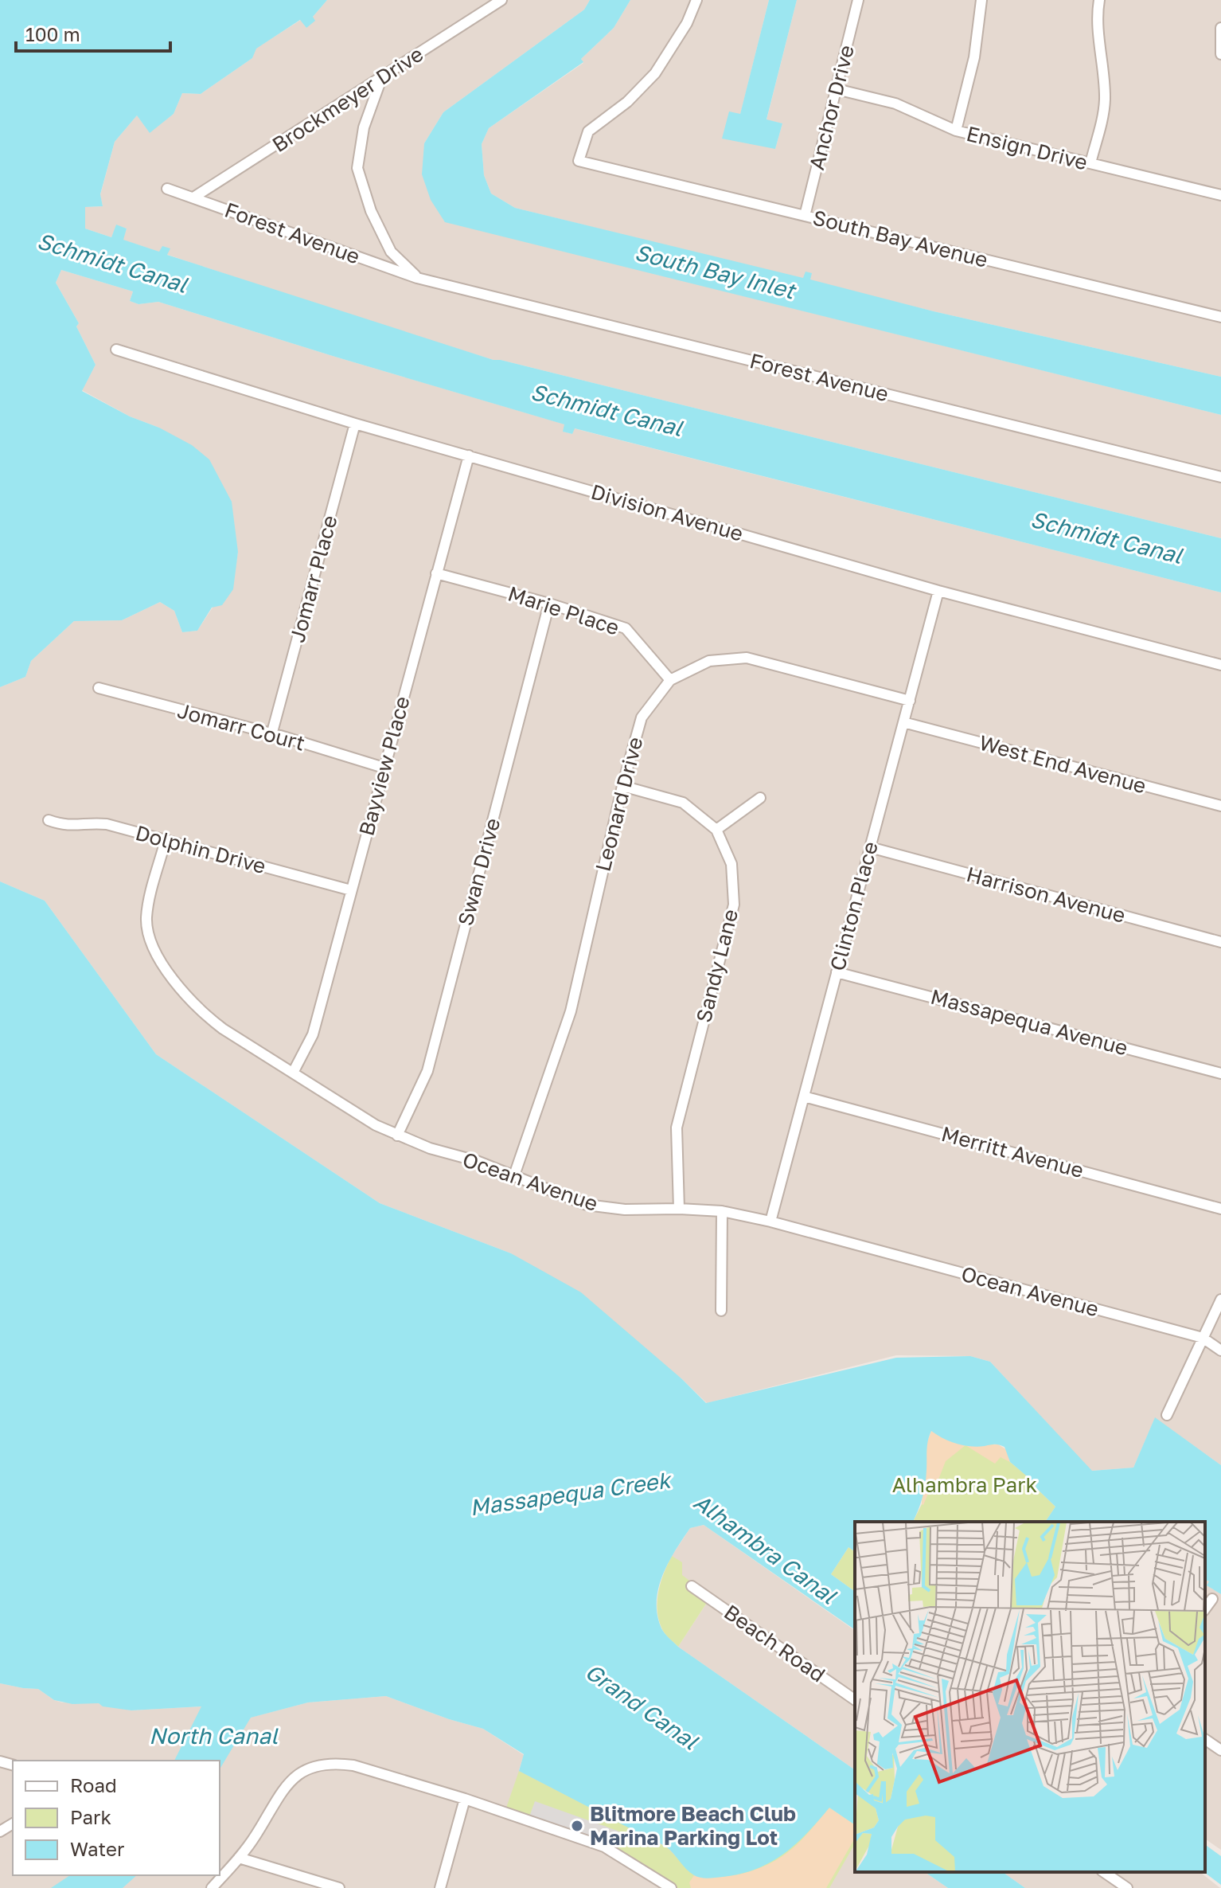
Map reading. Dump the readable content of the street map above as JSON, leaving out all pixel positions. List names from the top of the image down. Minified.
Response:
{"streets":{"street":["Brockmeyer Drive","Anchor Drive","Ensign Drive","Forest Avenue","South Bay Avenue","Division Avenue","Jomarr Place","Marie Place","Jomarr Court","West End Avenue","Bayview Place","Leonard Drive","Dolphin Drive","Swan Drive","Harrison Avenue","Clinton Place","Sandy Lane","Massapequa Avenue","Merritt Avenue","Ocean Avenue","Beach Road"]},"crossings":[["Brockmeyer Drive","Forest Avenue"],["Anchor Drive","Ensign Drive"],["Anchor Drive","South Bay Avenue"],["Division Avenue","Jomarr Place"],["Division Avenue","Bayview Place"],["Division Avenue","Clinton Place"],["Jomarr Place","Jomarr Court"],["Marie Place","Bayview Place"],["Marie Place","Leonard Drive"],["Marie Place","Swan Drive"],["Jomarr Court","Bayview Place"],["West End Avenue","Clinton Place"],["Bayview Place","Dolphin Drive"],["Bayview Place","Ocean Avenue"],["Leonard Drive","Clinton Place"],["Leonard Drive","Sandy Lane"],["Leonard Drive","Ocean Avenue"],["Dolphin Drive","Ocean Avenue"],["Swan Drive","Ocean Avenue"],["Harrison Avenue","Clinton Place"],["Clinton Place","Massapequa Avenue"],["Clinton Place","Merritt Avenue"],["Clinton Place","Ocean Avenue"],["Sandy Lane","Ocean Avenue"]],"water":["Schmidt Canal","South Bay Inlet","Massapequa Creek","Alhambra Canal","Grand Canal","North Canal"],"parks":["Alhambra Park"],"places":["Blitmore Beach Club Marina Parking Lot"],"legend":["Road","Park","Water"],"scale_bar":"100 m"}
